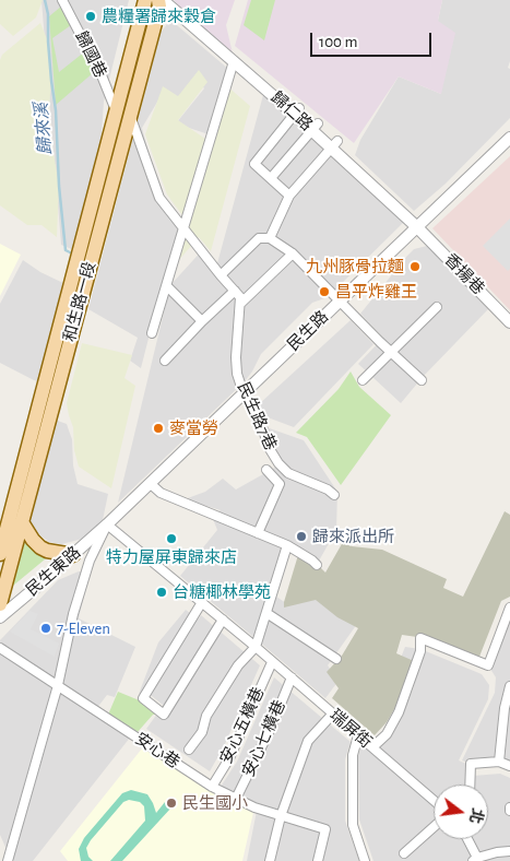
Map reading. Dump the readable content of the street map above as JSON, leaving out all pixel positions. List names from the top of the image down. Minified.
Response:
{"streets":{"main road":["和生路一段"],"street":["歸國巷","歸仁路","香揚巷","民生路","民生路7巷","民生東路","安心五橫巷","瑞屏街","安心七橫巷","安心巷"]},"crossings":[["歸國巷","和生路一段"],["歸仁路","香揚巷"],["歸仁路","和生路一段"],["歸仁路","民生路"],["香揚巷","民生路"],["和生路一段","民生路7巷"],["民生路","民生路7巷"],["民生路","民生東路"],["民生路","瑞屏街"],["民生東路","瑞屏街"],["安心五橫巷","瑞屏街"],["安心五橫巷","安心巷"],["瑞屏街","安心七橫巷"],["安心七橫巷","安心巷"]],"water":["歸來溪"],"places":["農糧署歸來穀倉","九州豚骨拉麵","昌平炸雞王","麥當勞","歸來派出所","特力屋屏東歸來店","台糖椰林學苑","7-Eleven","民生國小"],"scale_bar":"100 m","north":"right"}
